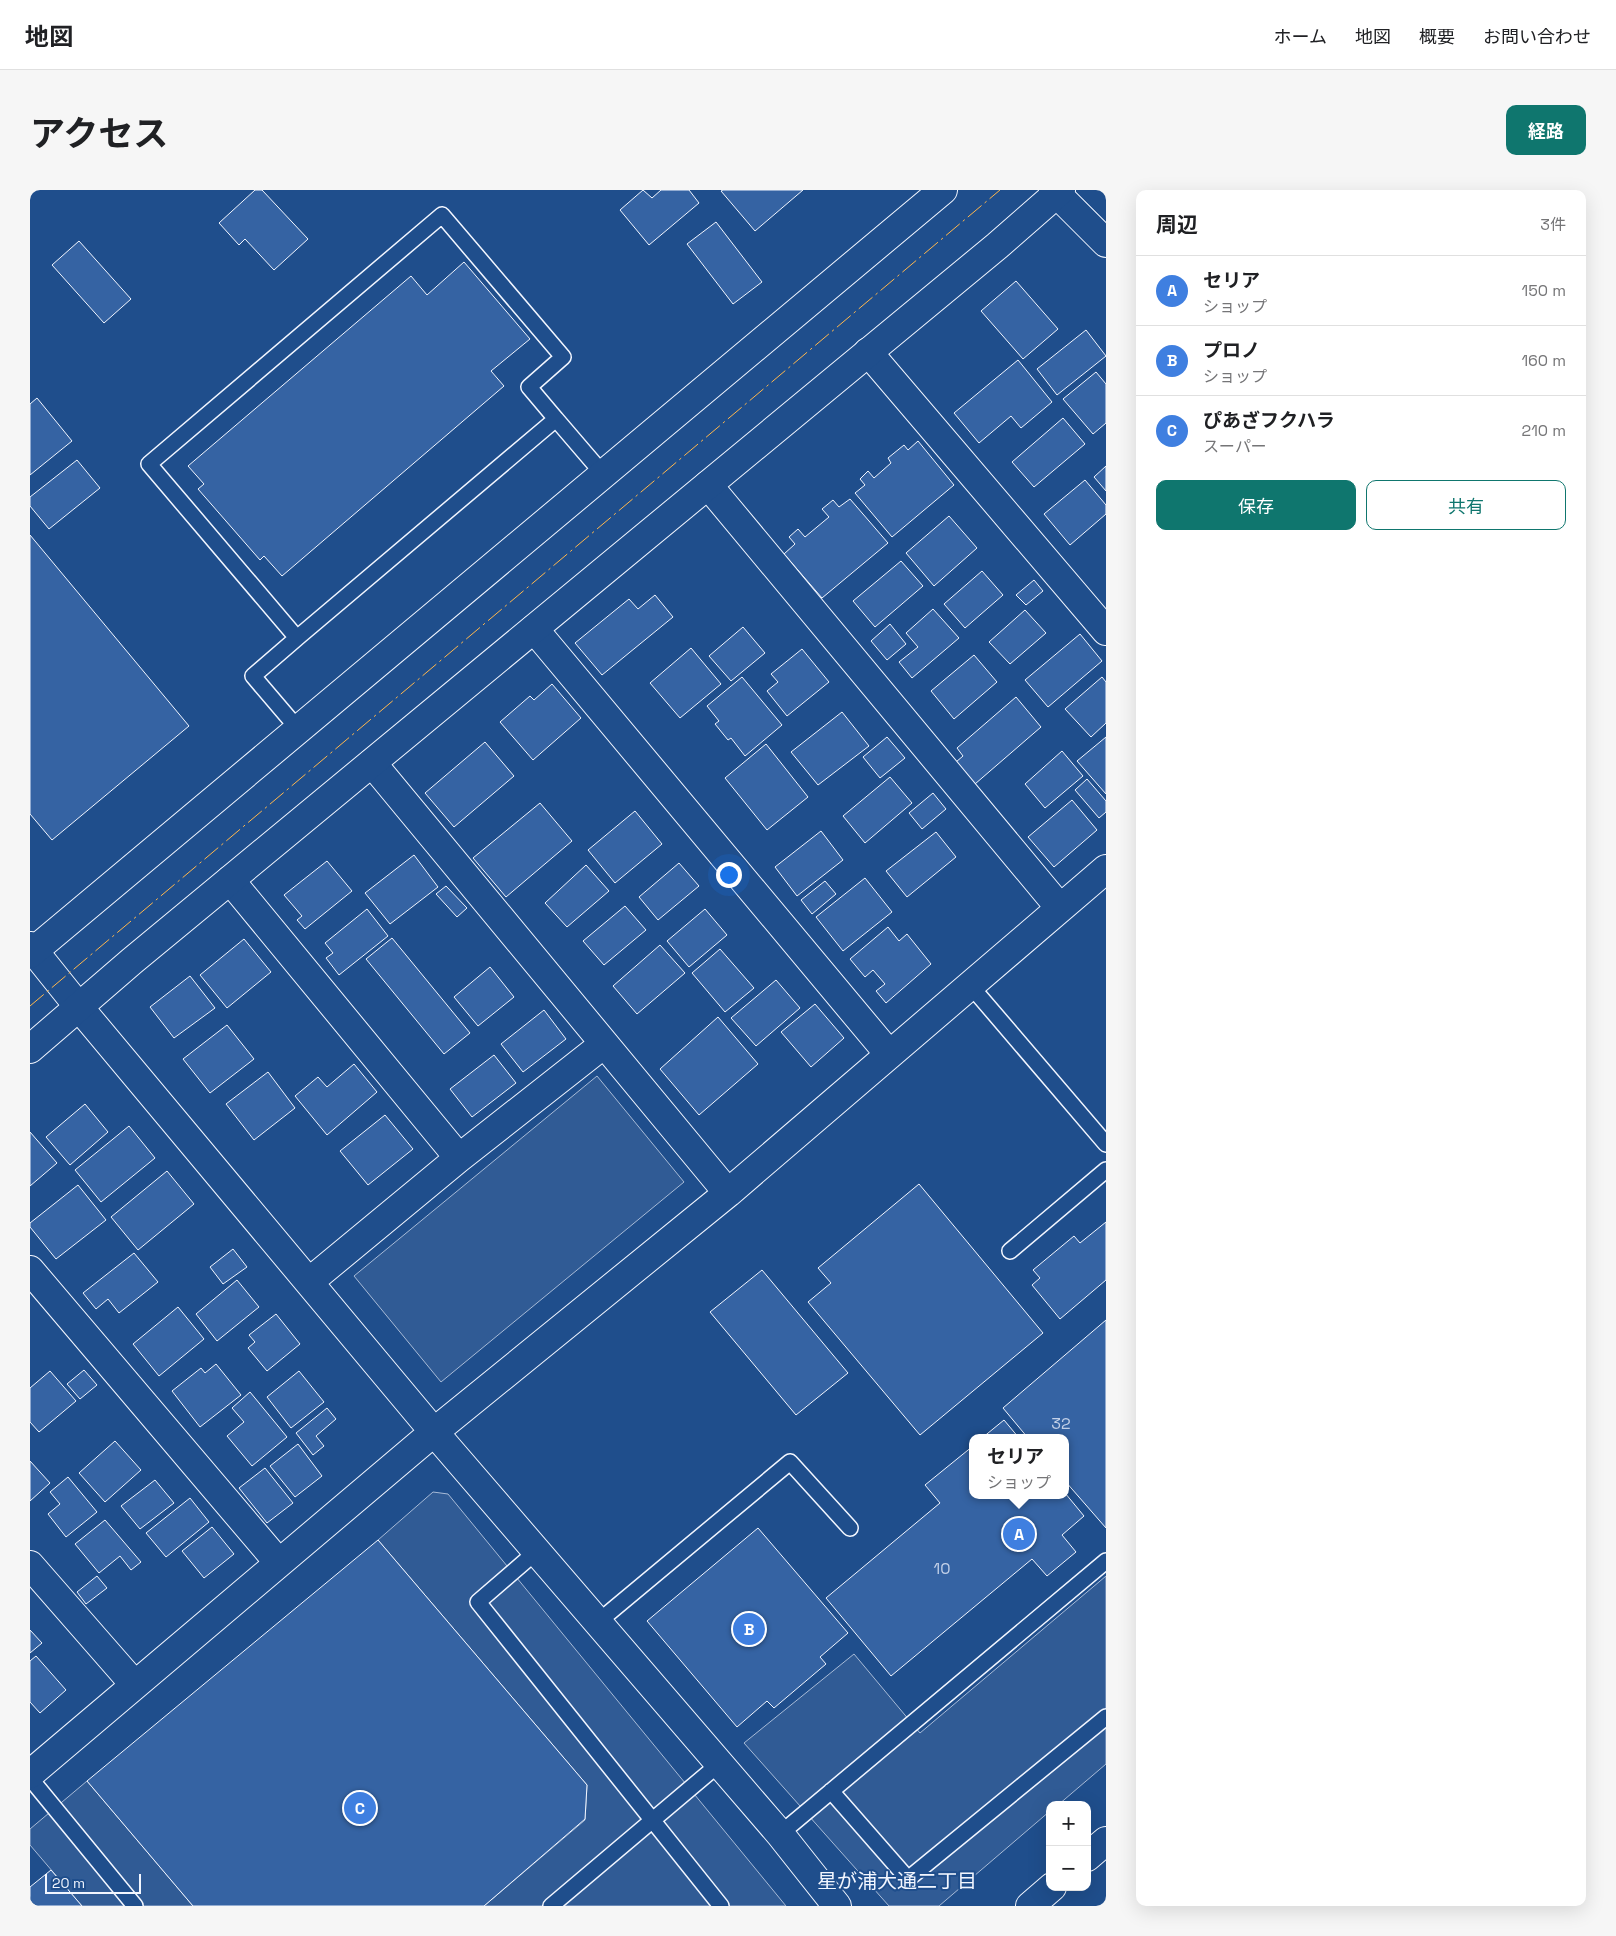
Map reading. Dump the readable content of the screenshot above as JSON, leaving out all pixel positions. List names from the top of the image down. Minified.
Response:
{"districts":["星が浦大通二丁目"],"house_numbers":["32","10"],"scale_bar":"20 m","page":{"header":"地図","nav":["ホーム","地図","概要","お問い合わせ"],"title":"アクセス","buttons":["経路",["保存","共有"]],"heading":["周辺","3件"],"list":[{"mark":"A","name":"セリア","note":"ショップ","value":"150 m"},{"mark":"B","name":"プロノ","note":"ショップ","value":"160 m"},{"mark":"C","name":"ぴあざフクハラ","note":"スーパー","value":"210 m"}],"popup":["セリア","ショップ"],"pins":["A","B","C"],"map_buttons":["+","−"],"scale":"20 m"}}
